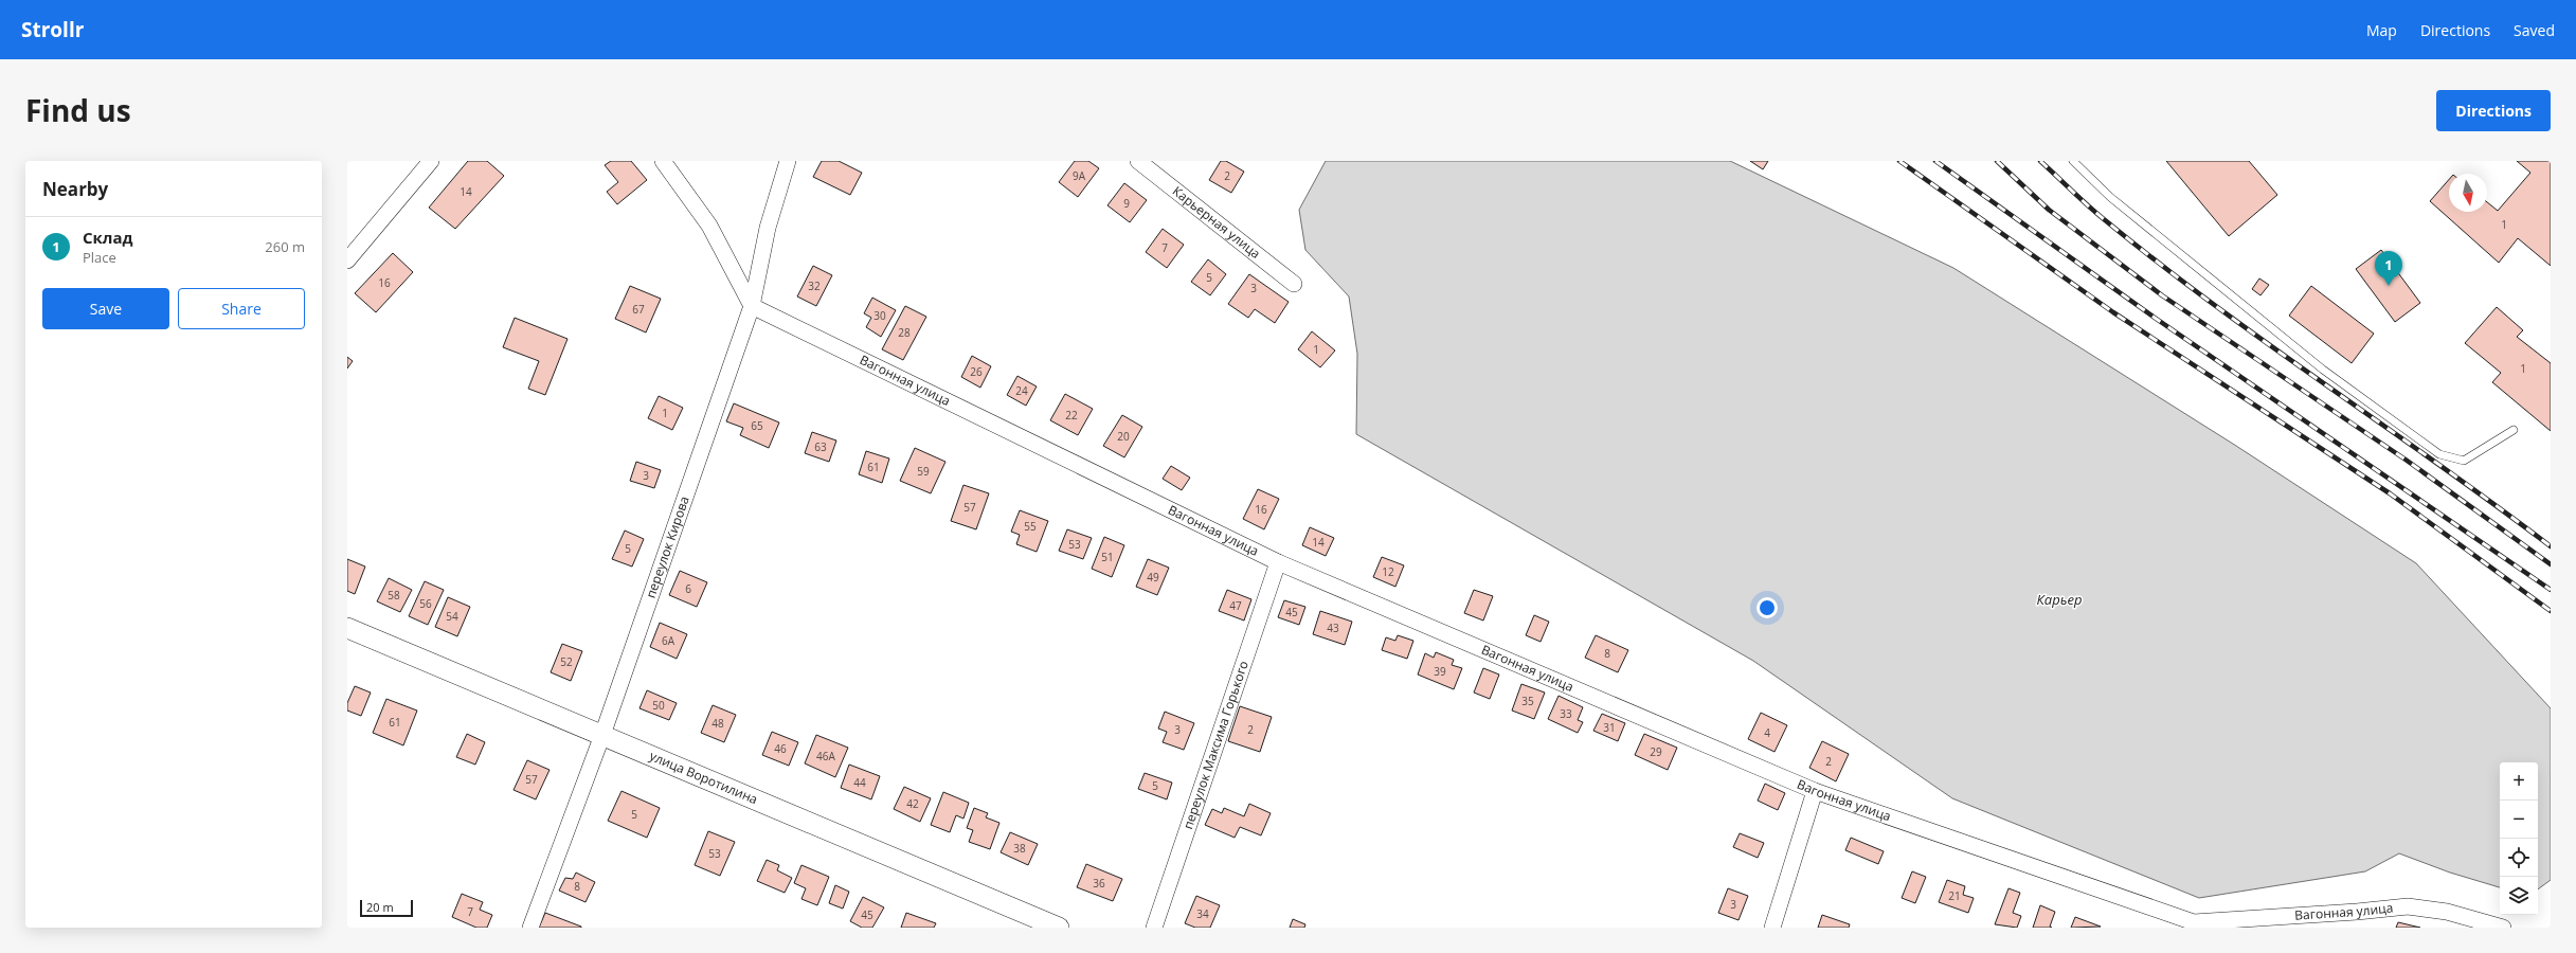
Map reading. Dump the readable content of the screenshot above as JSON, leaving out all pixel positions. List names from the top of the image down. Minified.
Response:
{"streets":{"street":["Карьерная улица","Вагонная улица","переулок Кирова","переулок Максима Горького","улица Воротилина"]},"crossings":[["Вагонная улица","переулок Кирова"],["Вагонная улица","переулок Максима Горького"],["переулок Кирова","улица Воротилина"]],"water":["Карьер"],"house_numbers":["9А","2","14","9","1","7","5","16","32","3","67","30","28","1","1","26","24","1","22","65","20","63","61","59","3","57","16","55","14","53","5","51","12","49","6","58","56","47","45","54","43","6А","8","52","39","35","50","33","61","48","31","3","2","4","46","29","46А","2","57","44","5","42","5","38","53","36","8","21","3","7","34","45"],"scale_bar":"20 m","north":"bottom","page":{"header":"Strollr","nav":["Map","Directions","Saved"],"title":"Find us","buttons":["Directions",["Save","Share"]],"heading":"Nearby","list":[{"mark":"1","name":"Склад","note":"Place","value":"260 m"}],"pins":"1","map_buttons":["+","−"],"scale":"20 m"}}
